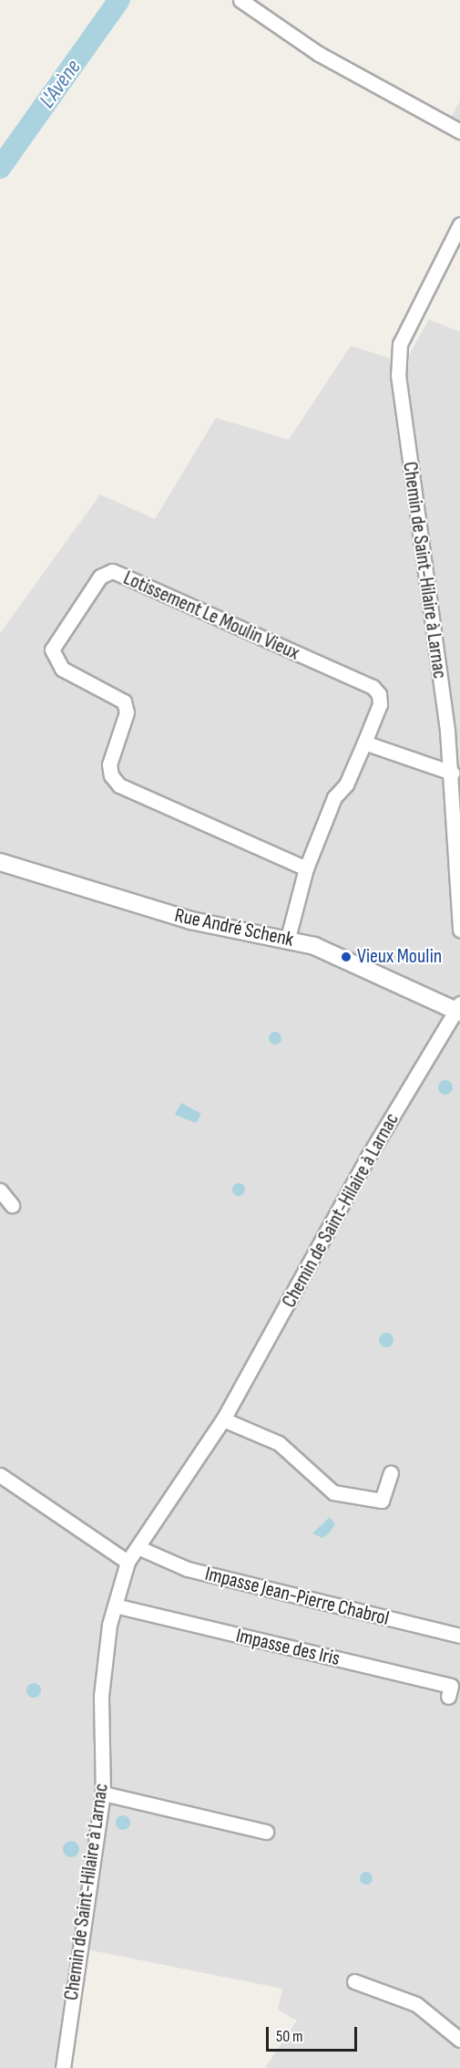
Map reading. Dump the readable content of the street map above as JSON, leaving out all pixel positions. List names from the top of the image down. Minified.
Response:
{"streets":{"street":["Chemin de Saint-Hilaire à Larnac","Lotissement Le Moulin Vieux","Rue André Schenk","Impasse Jean-Pierre Chabrol","Impasse des Iris"]},"crossings":[["Chemin de Saint-Hilaire à Larnac","Rue André Schenk"],["Chemin de Saint-Hilaire à Larnac","Impasse Jean-Pierre Chabrol"],["Chemin de Saint-Hilaire à Larnac","Impasse des Iris"],["Lotissement Le Moulin Vieux","Rue André Schenk"]],"water":["L'Avène"],"places":["Vieux Moulin"],"scale_bar":"50 m"}
